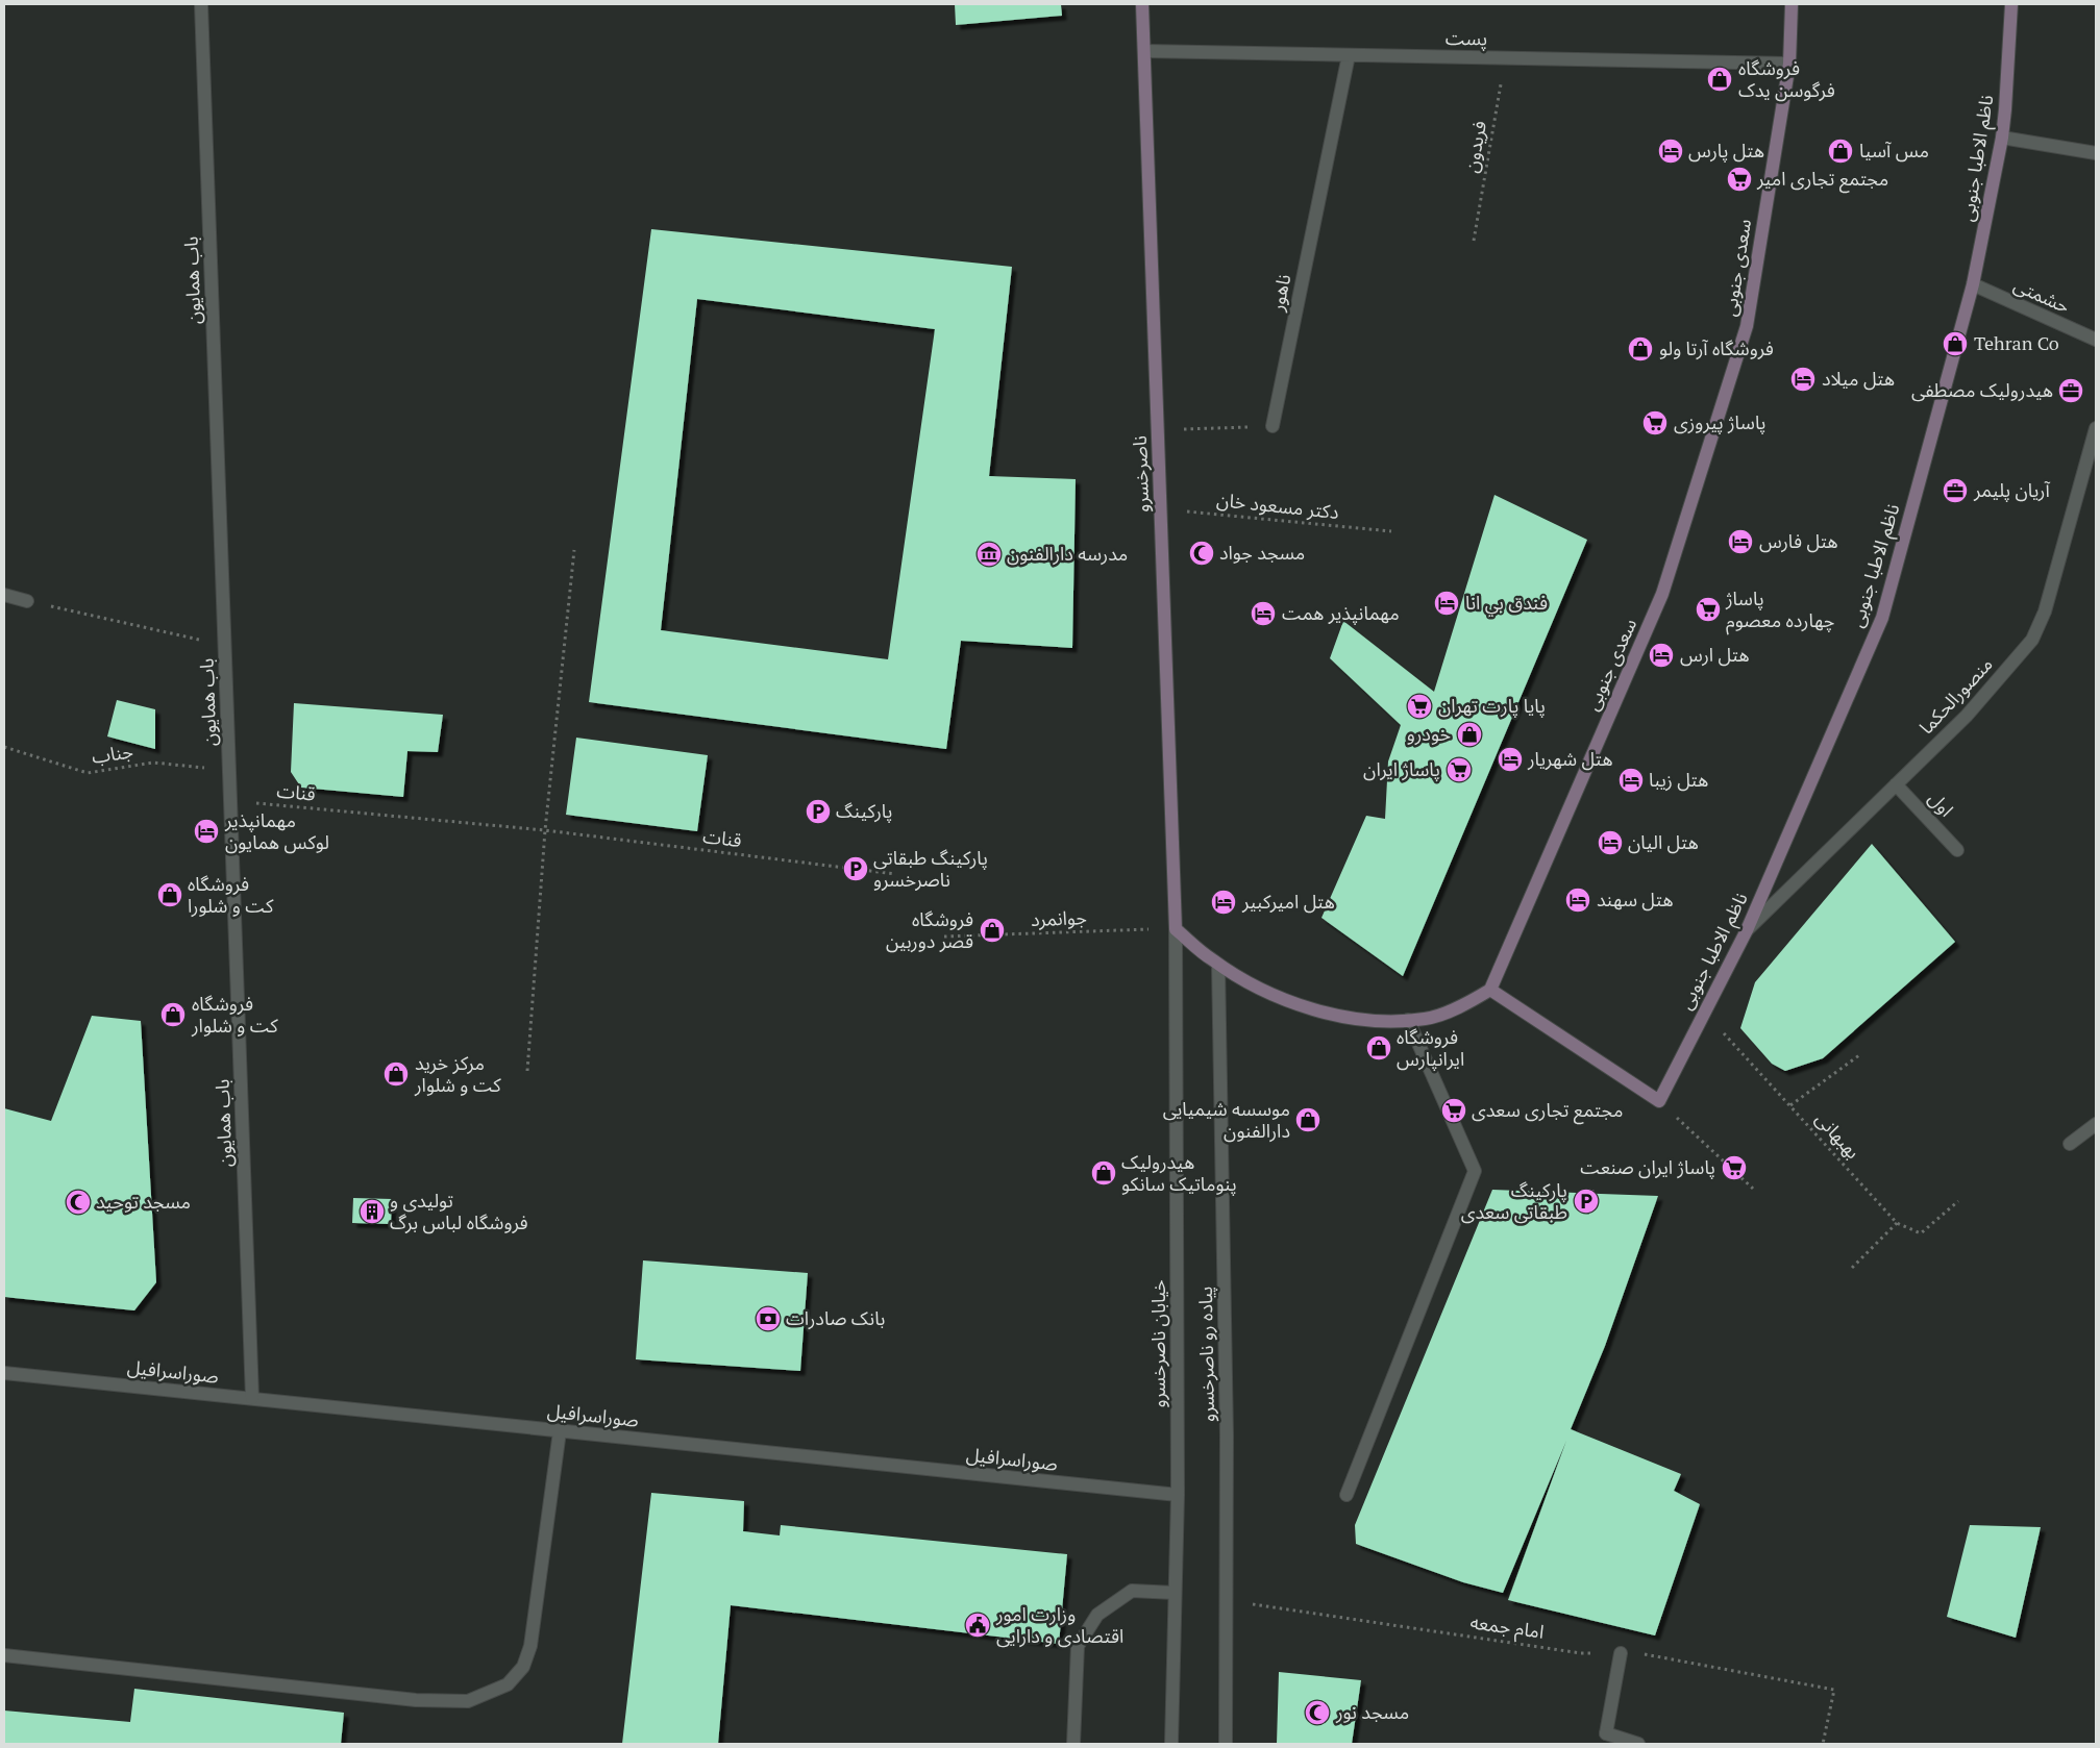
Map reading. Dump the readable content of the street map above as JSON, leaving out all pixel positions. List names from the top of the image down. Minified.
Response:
{"streets":{"main road":["ناظم الاطبا جنوبی","سعدی جنوبی","ناصرخسرو"],"street":["پست","باب همایون","ناهور","حشمتی","منصورالحکما","اول","خیابان ناصرخسرو","پیاده رو ناصرخسرو","صوراسرافیل"],"path":["فریدون","دکتر مسعود خان","جناب","قنات","جوانمرد","بهبهانی","امام جمعه"]},"crossings":[["پست","فریدون"],["پست","سعدی جنوبی"],["پست","ناهور"],["پست","ناصرخسرو"],["ناظم الاطبا جنوبی","حشمتی"],["ناظم الاطبا جنوبی","منصورالحکما"],["ناظم الاطبا جنوبی","بهبهانی"],["باب همایون","جناب"],["باب همایون","قنات"],["باب همایون","صوراسرافیل"],["ناصرخسرو","دکتر مسعود خان"],["ناصرخسرو","جوانمرد"],["ناصرخسرو","خیابان ناصرخسرو"],["منصورالحکما","اول"],["خیابان ناصرخسرو","صوراسرافیل"],["پیاده رو ناصرخسرو","امام جمعه"]],"places":{"shop":["فروشگاه فرگوسن یدک","مس آسیا","Tehran Co","فروشگاه آرتا ولو","خودرو","فروشگاه کت و شلورا","فروشگاه قصر دوربین","فروشگاه کت و شلوار","فروشگاه ایرانپارس","مرکز خرید کت و شلوار","موسسه شیمیایی دارالفنون","هیدرولیک پنوماتیک سانکو"],"hotel":["هتل پارس","هتل میلاد","هتل فارس","فندق بي انا","مهمانپذیر همت","هتل ارس","هتل شهریار","هتل زیبا","مهمانپذیر لوکس همایون","هتل الیان","هتل سهند","هتل امیرکبیر"],"supermarket":["مجتمع تجاری امیر","پاساژ پیروزی","پاساژ چهارده معصوم","پایا پارت تهران","پاساژ ایران","مجتمع تجاری سعدی","پاساژ ایران صنعت"],"office":["هیدرولیک مصطفی","آریان پلیمر"],"mosque":["مسجد جواد","مسجد توحید","مسجد نور"],"museum":["مدرسه دارالفنون"],"parking":["پارکینگ","پارکینگ طبقاتی ناصرخسرو","پارکینگ طبقاتی سعدی"],"building":["تولیدی و فروشگاه لباس برگ"],"bank":["بانک صادرات"],"public building":["وزارت امور اقتصادی و دارایی"]}}
